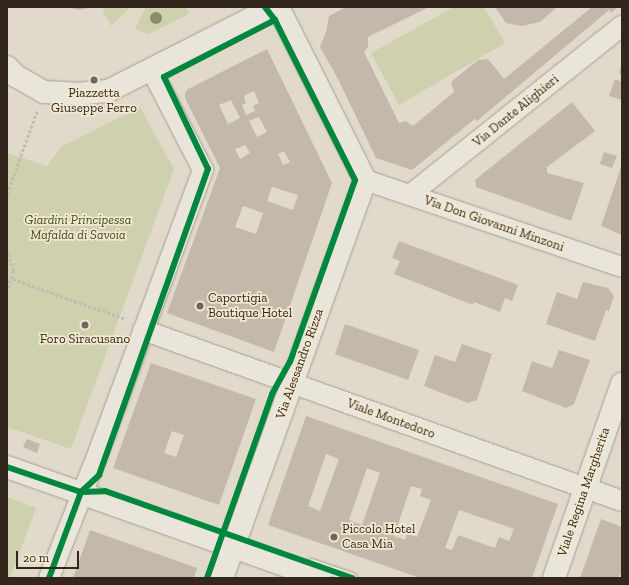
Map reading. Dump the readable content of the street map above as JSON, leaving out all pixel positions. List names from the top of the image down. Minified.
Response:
{"streets":{"main road":["Via Alessandro Rizza","Viale Regina Margherita"],"street":["Via Dante Alighieri","Via Don Giovanni Minzoni","Viale Montedoro"]},"crossings":[["Via Dante Alighieri","Via Don Giovanni Minzoni"],["Via Don Giovanni Minzoni","Via Alessandro Rizza"],["Via Alessandro Rizza","Viale Montedoro"],["Viale Montedoro","Viale Regina Margherita"]],"parks":["Giardini Principessa Mafalda di Savoia"],"places":["Piazzetta Giuseppe Ferro","Caportigia Boutique Hotel","Foro Siracusano","Piccolo Hotel Casa Mia"],"scale_bar":"20 m"}
